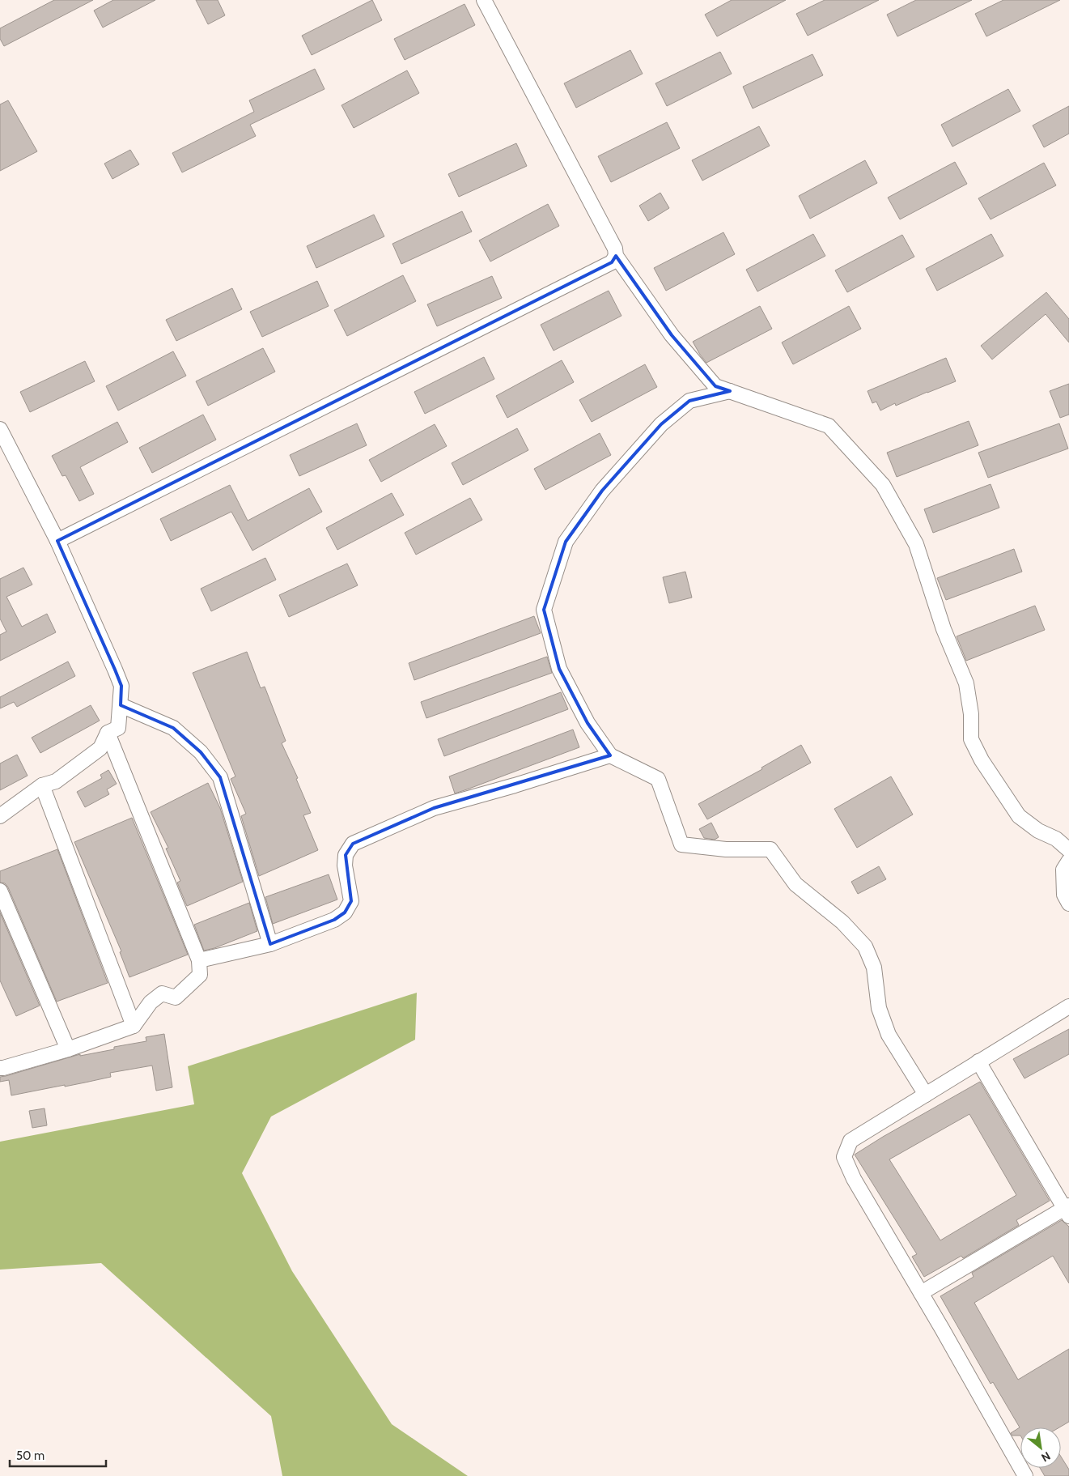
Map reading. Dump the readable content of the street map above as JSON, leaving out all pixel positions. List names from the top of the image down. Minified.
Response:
{"scale_bar":"50 m","north":"bottom right"}
